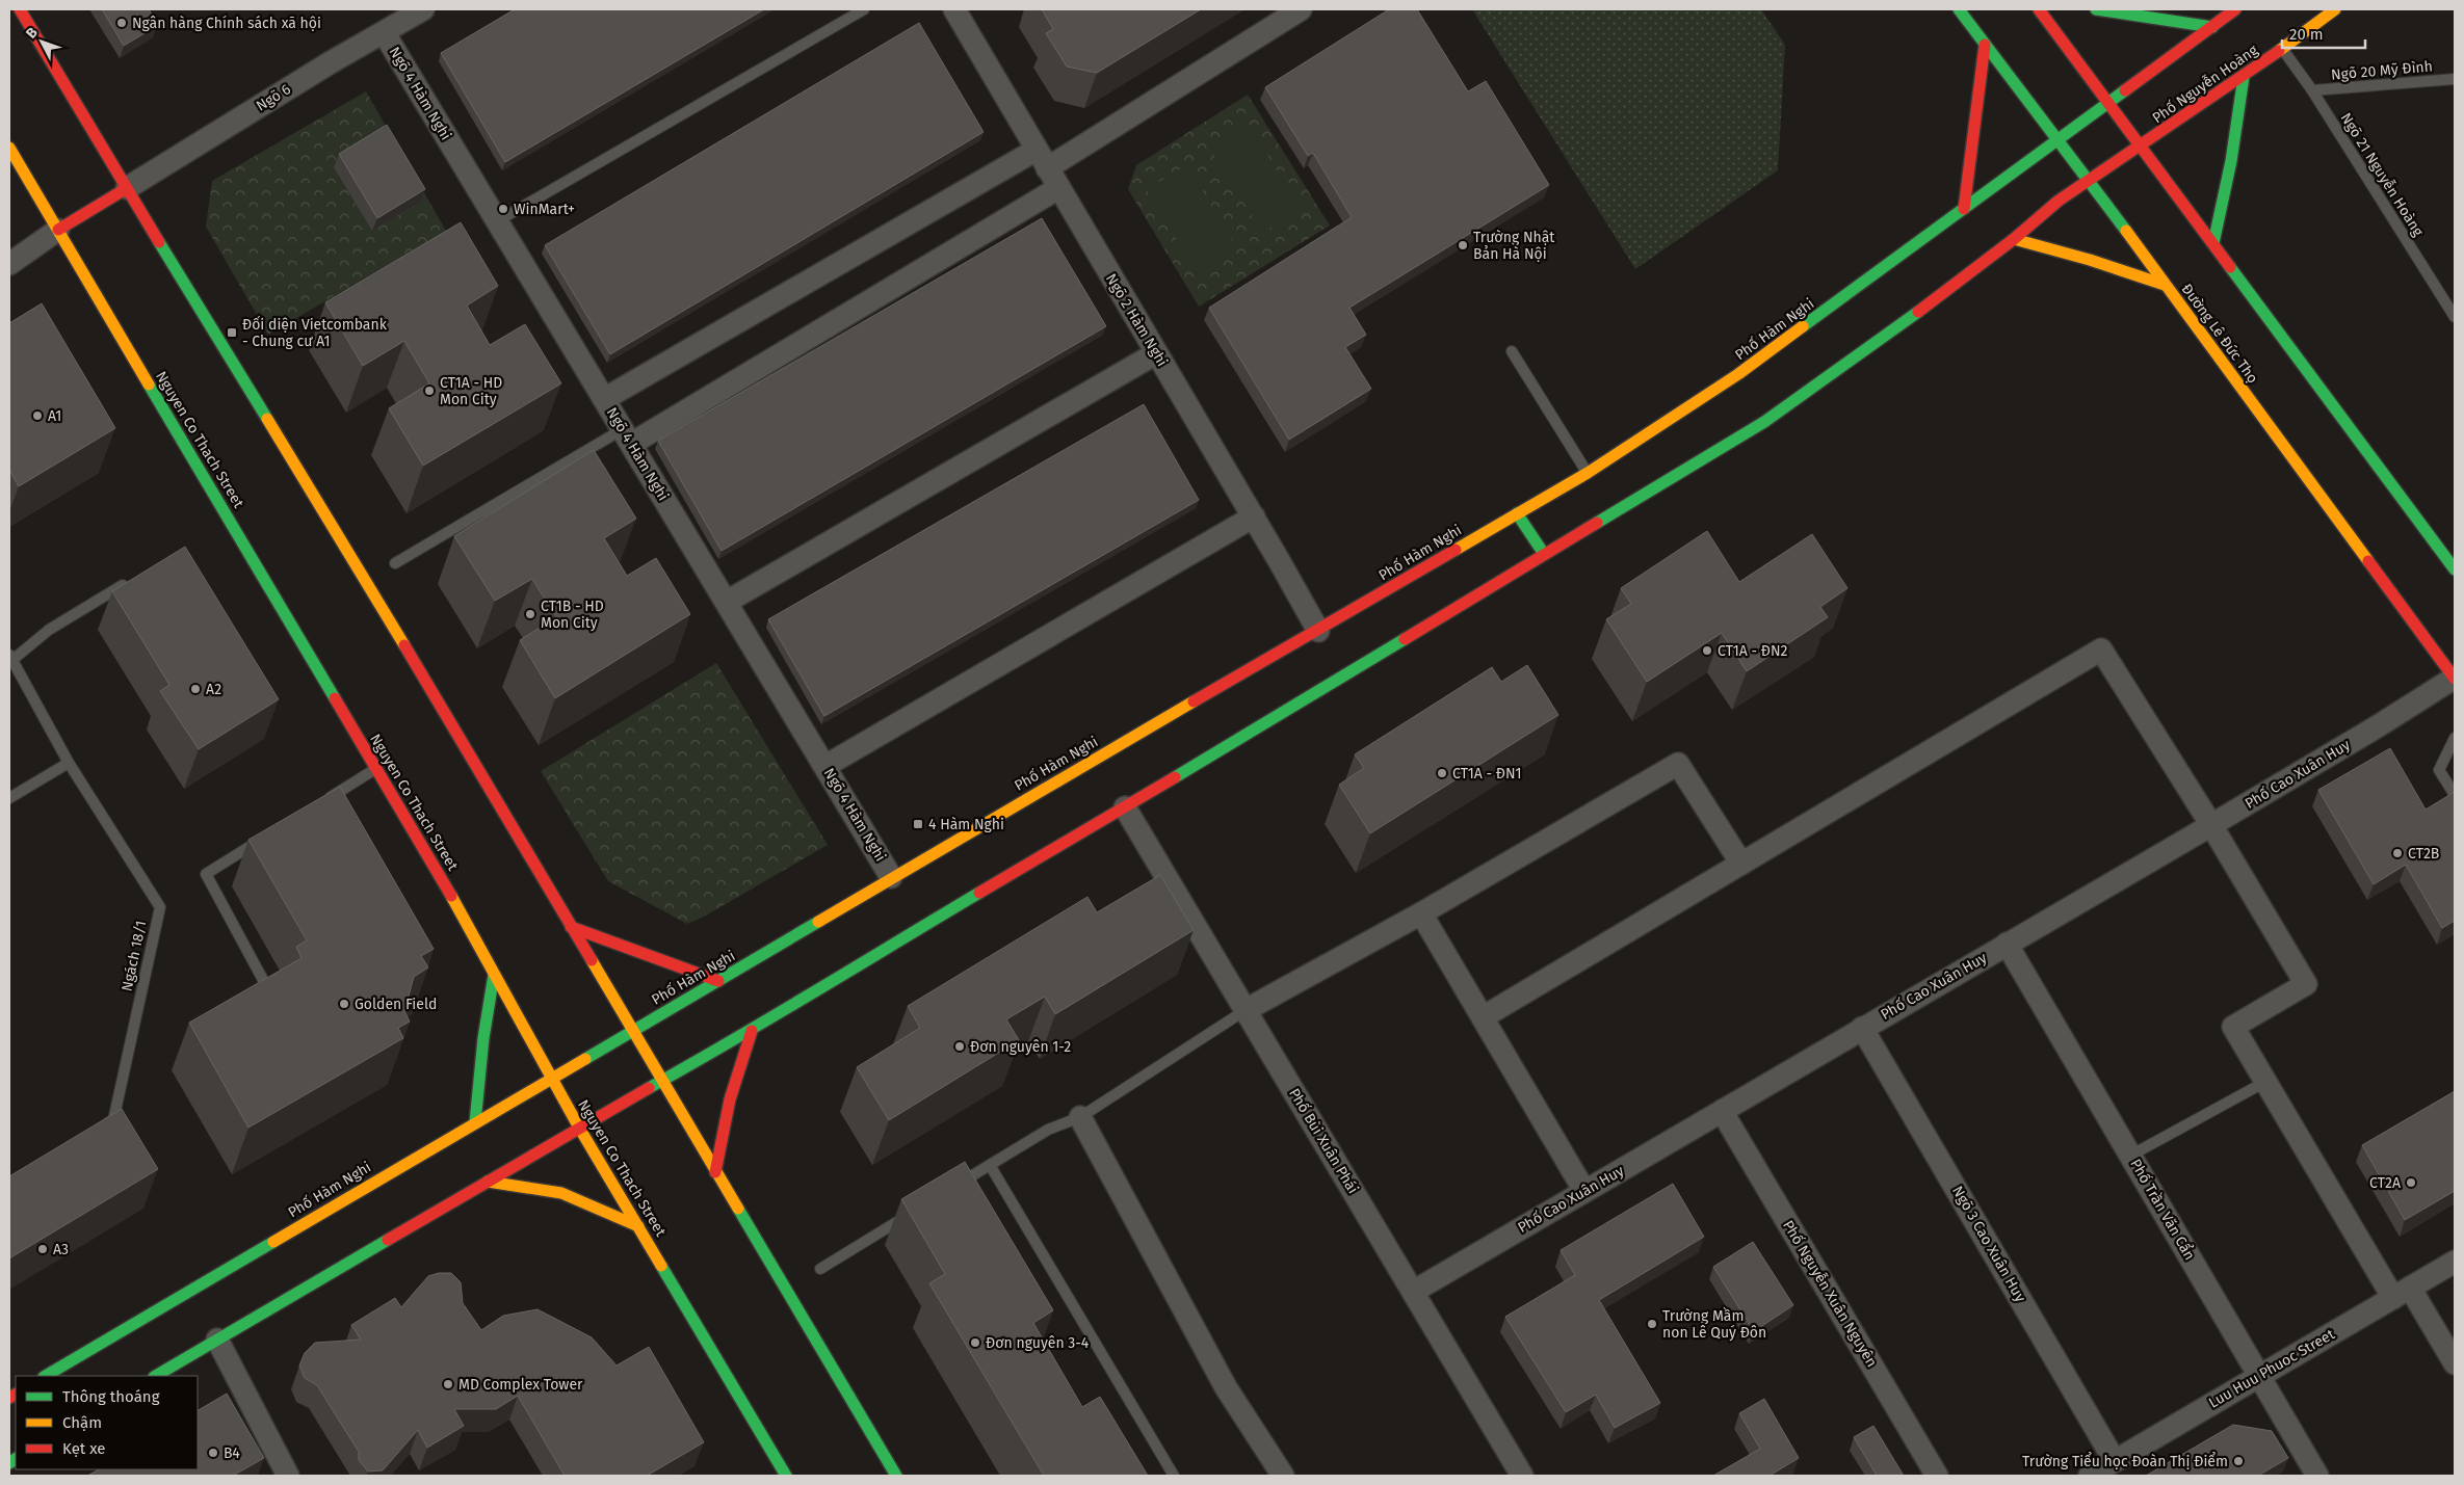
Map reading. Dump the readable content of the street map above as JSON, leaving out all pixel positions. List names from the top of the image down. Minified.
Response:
{"streets":{"main road":["Phố Nguyễn Hoàng","Phố Hàm Nghi","Đường Lê Đức Thọ","Nguyen Co Thach Street"],"street":["Ngõ 4 Hàm Nghi","Ngõ 6","Ngõ 2 Hàm Nghi","Phố Cao Xuân Huy","Phố Bùi Xuân Phái","Phố Trần Văn Cẩn","Ngõ 3 Cao Xuân Huy","Phố Nguyễn Xuân Nguyên","Luu Huu Phuoc Street"],"lane":["Ngõ 20 Mỹ Đình","Ngõ 21 Nguyễn Hoàng","Ngách 18/1"]},"crossings":[["Ngõ 20 Mỹ Đình","Ngõ 21 Nguyễn Hoàng"],["Phố Nguyễn Hoàng","Ngõ 21 Nguyễn Hoàng"],["Phố Nguyễn Hoàng","Đường Lê Đức Thọ"],["Ngõ 4 Hàm Nghi","Ngõ 6"],["Ngõ 4 Hàm Nghi","Phố Hàm Nghi"],["Ngõ 2 Hàm Nghi","Phố Hàm Nghi"],["Phố Hàm Nghi","Đường Lê Đức Thọ"],["Phố Hàm Nghi","Nguyen Co Thach Street"],["Đường Lê Đức Thọ","Phố Cao Xuân Huy"],["Phố Cao Xuân Huy","Phố Bùi Xuân Phái"],["Phố Cao Xuân Huy","Phố Trần Văn Cẩn"],["Phố Cao Xuân Huy","Ngõ 3 Cao Xuân Huy"],["Phố Cao Xuân Huy","Phố Nguyễn Xuân Nguyên"],["Phố Trần Văn Cẩn","Luu Huu Phuoc Street"],["Ngõ 3 Cao Xuân Huy","Luu Huu Phuoc Street"]],"places":{"other":["Ngân hàng Chính sách xã hội","WinMart+","Trường Nhật Bản Hà Nội","CT1A - HD Mon City","A1","CT1B - HD Mon City","CT1A - ĐN2","A2","CT1A - ĐN1","CT2B","Golden Field","Đơn nguyên 1-2","CT2A","A3","Trường Mầm non Lê Quý Đôn","Đơn nguyên 3-4","MD Complex Tower","B4","Trường Tiểu học Đoàn Thị Điểm"],"transit":["Đối diện Vietcombank - Chung cư A1","4 Hàm Nghi"]},"legend":["Thông thoáng","Chậm","Kẹt xe"],"scale_bar":"20 m","north":"top left"}
